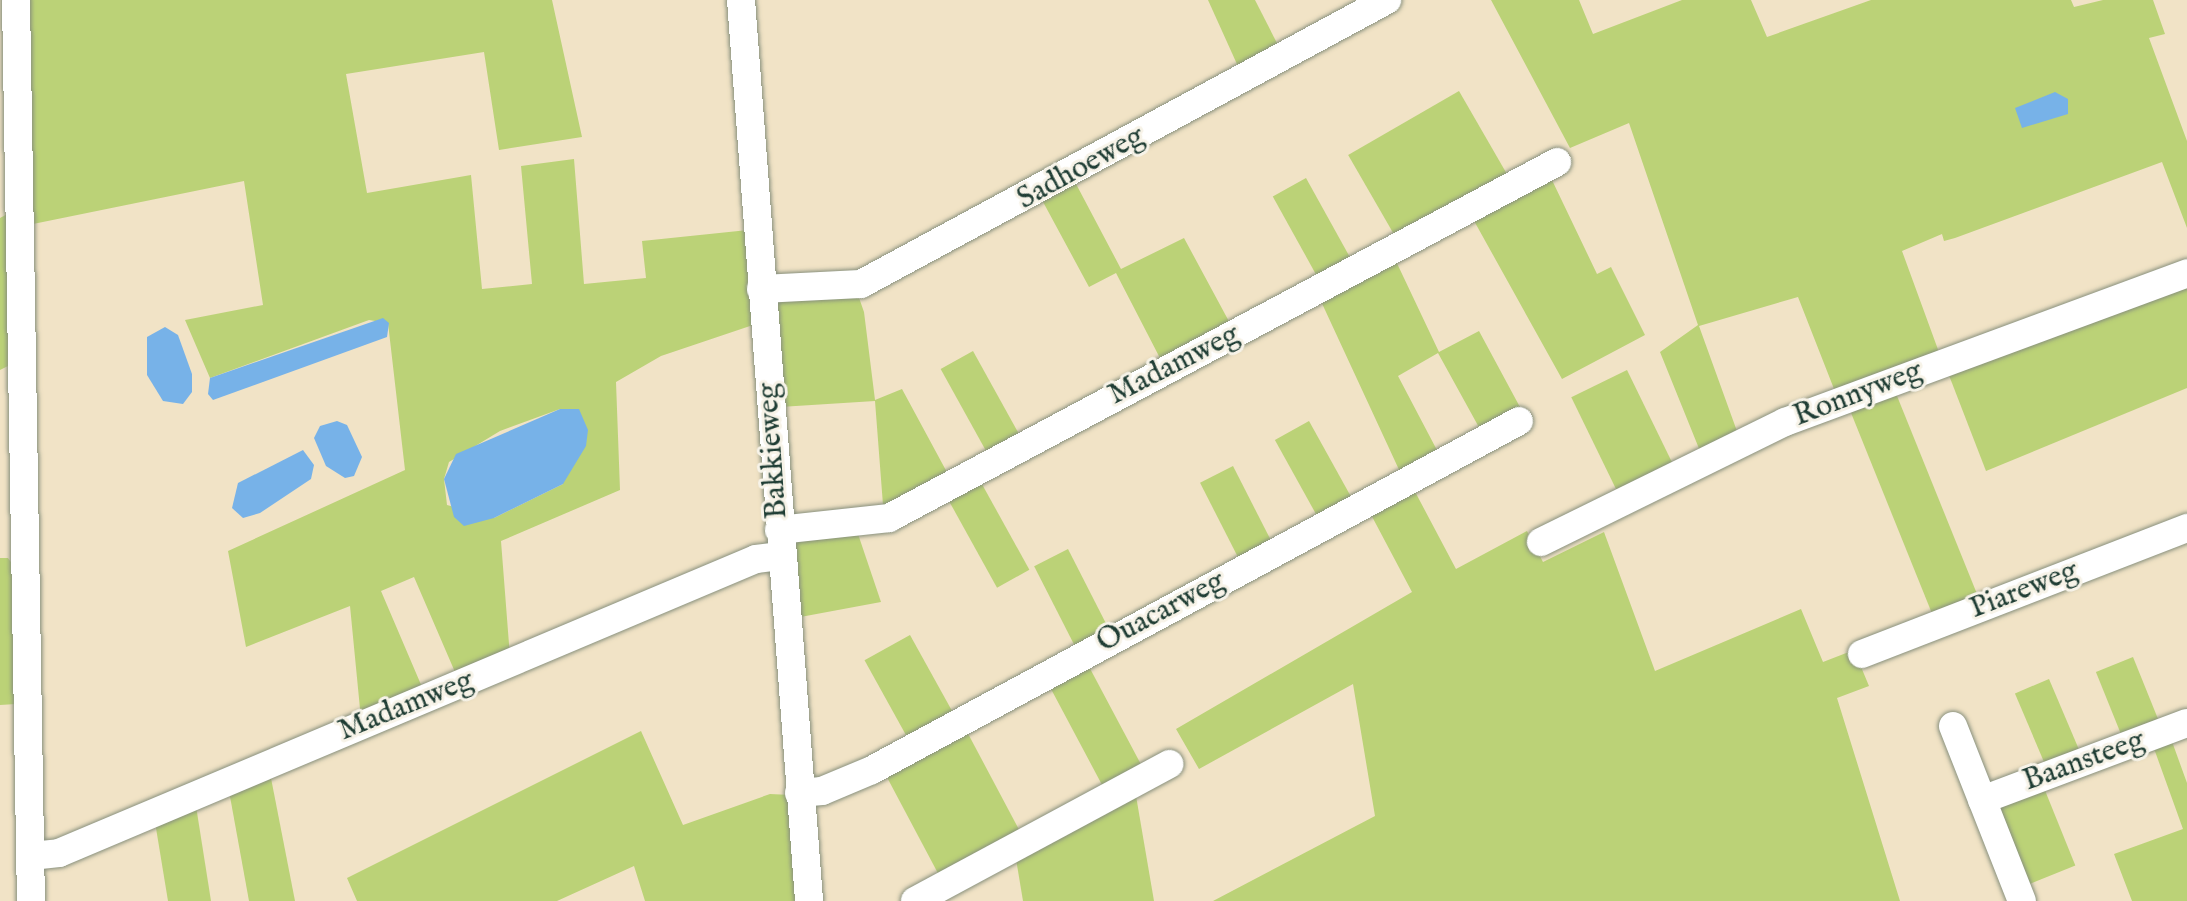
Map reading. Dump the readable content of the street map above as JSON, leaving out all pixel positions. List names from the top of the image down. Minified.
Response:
{"streets":{"street":["Sadhoeweg","Madamweg","Ronnyweg","Bakkieweg","Piareweg","Ouacarweg","Baansteeg"]},"crossings":[["Sadhoeweg","Bakkieweg"],["Madamweg","Bakkieweg"],["Bakkieweg","Ouacarweg"]]}
